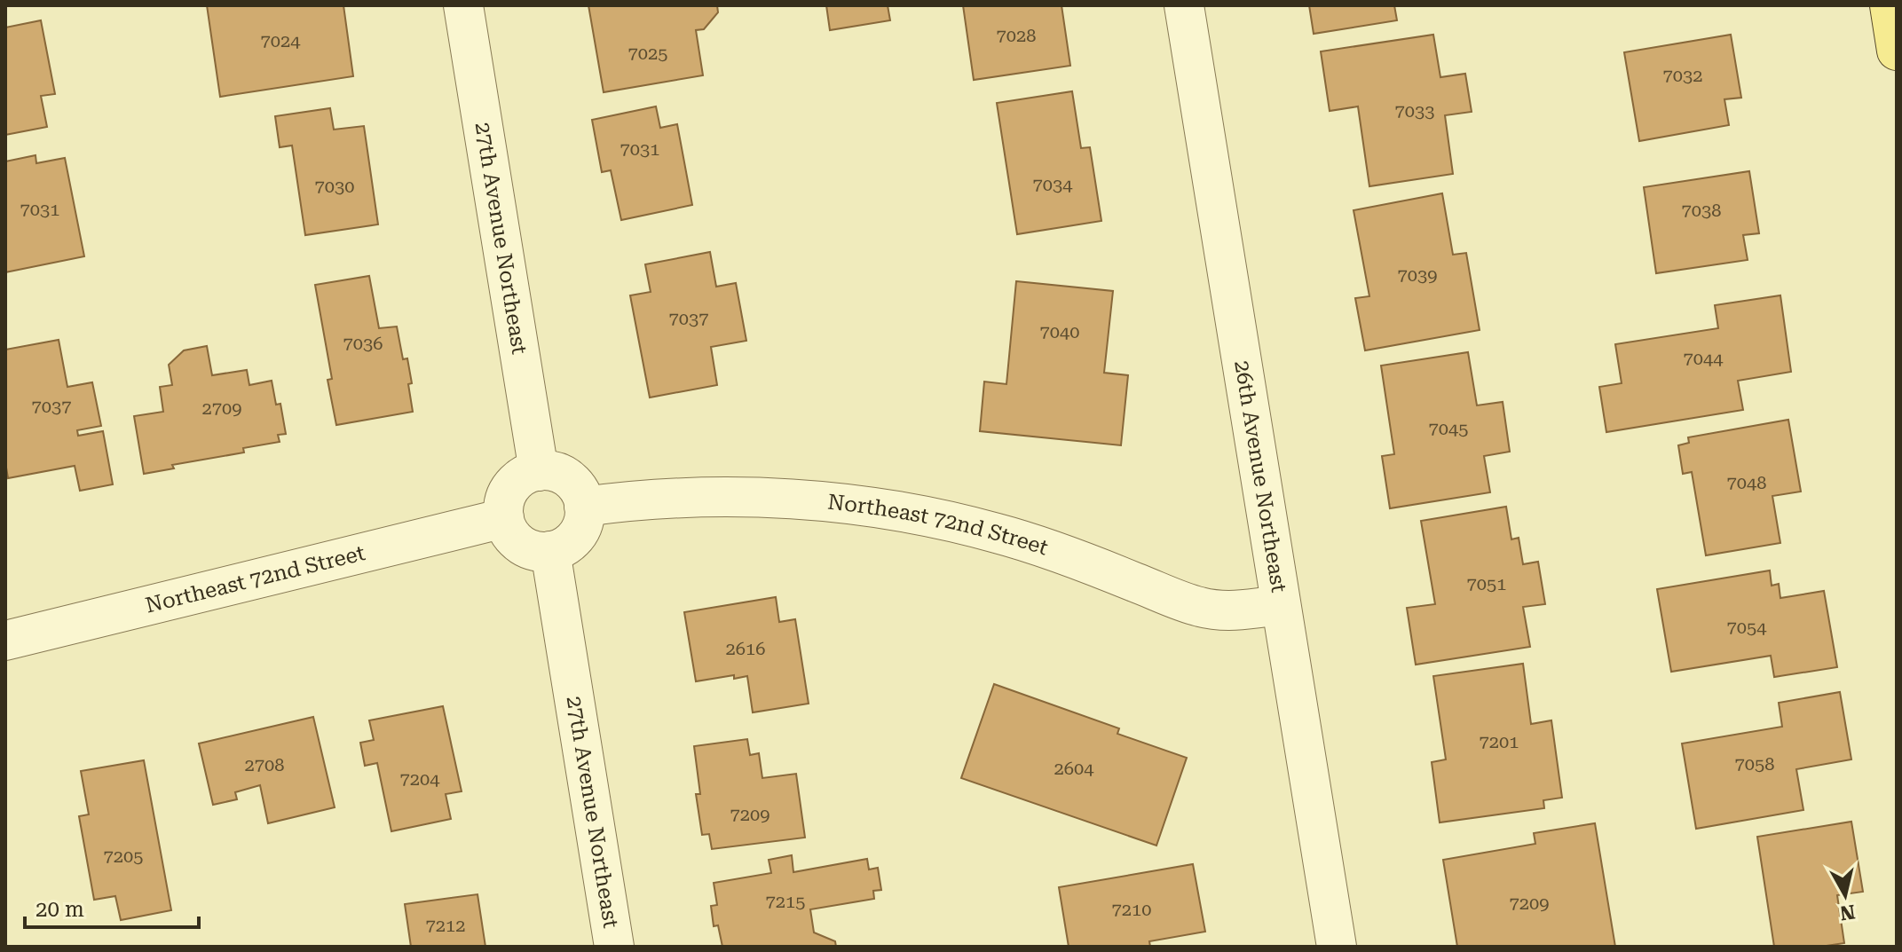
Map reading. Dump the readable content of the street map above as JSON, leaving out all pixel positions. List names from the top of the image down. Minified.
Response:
{"streets":{"street":["27th Avenue Northeast","26th Avenue Northeast","Northeast 72nd Street"]},"crossings":[["27th Avenue Northeast","Northeast 72nd Street"],["26th Avenue Northeast","Northeast 72nd Street"]],"house_numbers":["7028","7024","7025","7032","7033","7031","7034","7030","7031","7038","7039","7037","7040","7036","7044","7037","2709","7045","7048","7051","7054","2616","7201","7058","2708","2604","7204","7209","7205","7215","7209","7210","7212"],"scale_bar":"20 m","north":"bottom"}
